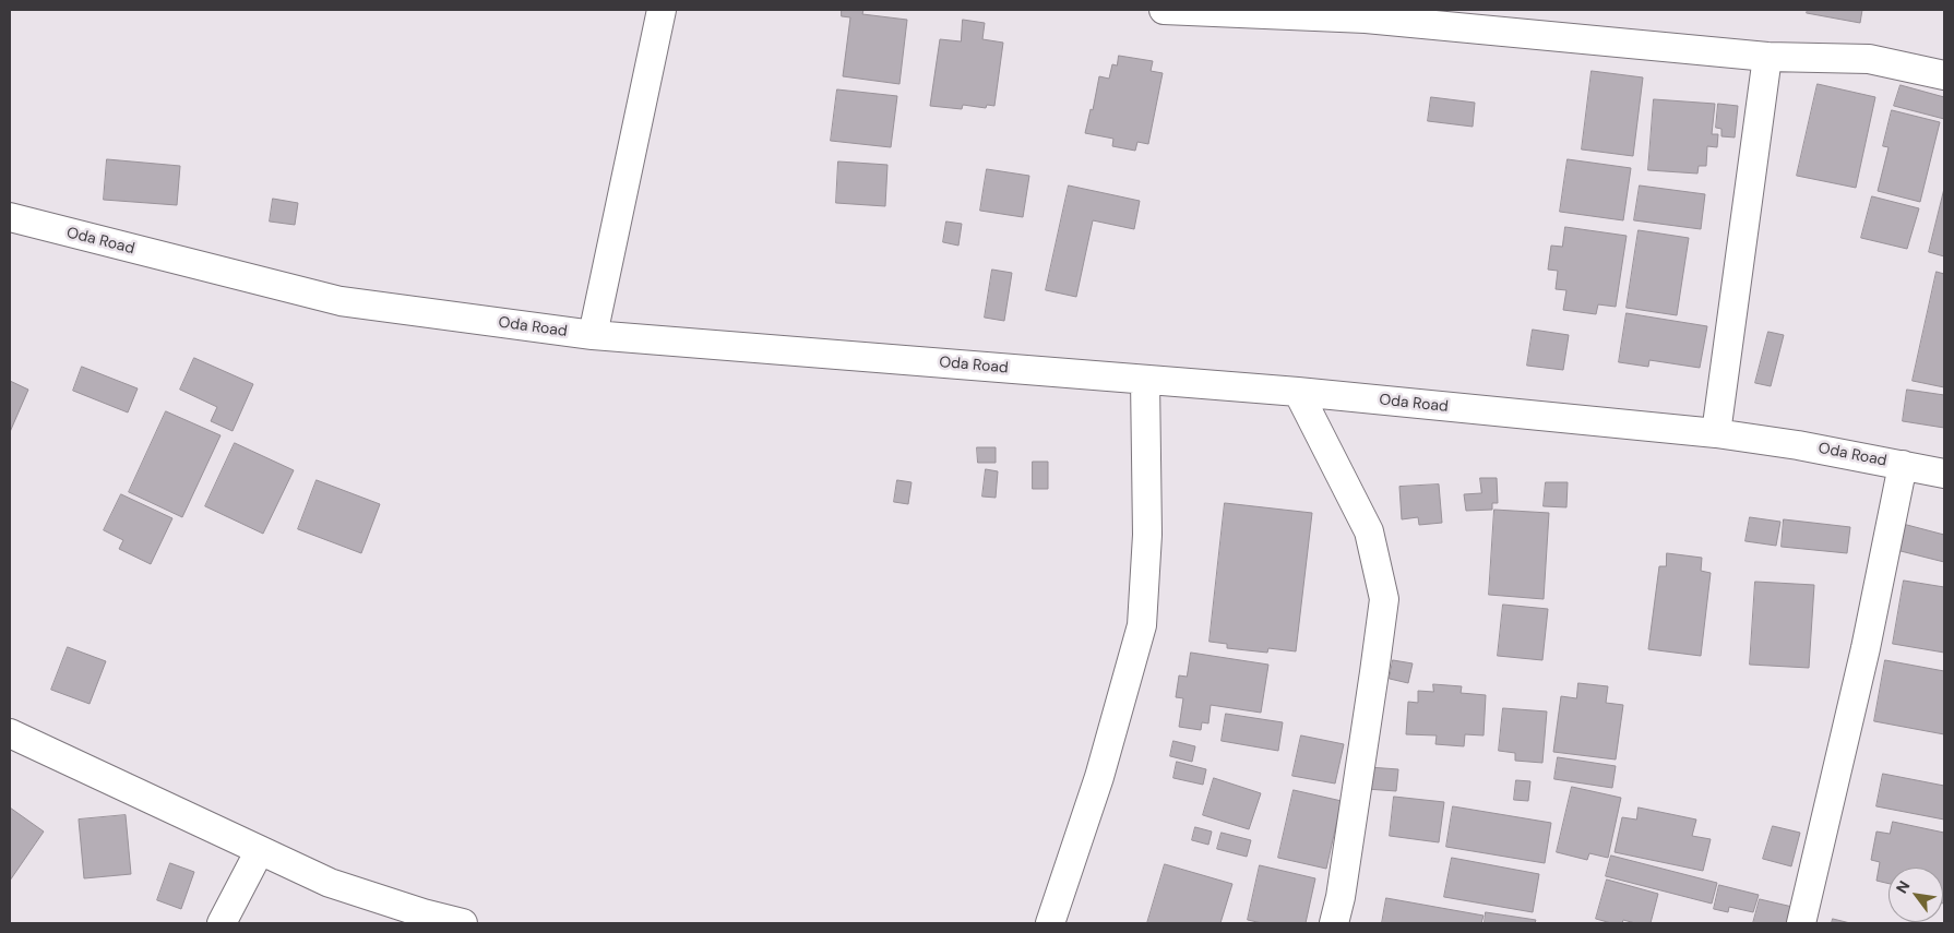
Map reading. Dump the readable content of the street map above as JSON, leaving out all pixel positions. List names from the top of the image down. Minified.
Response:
{"streets":{"street":["Oda Road"]},"north":"top left"}
